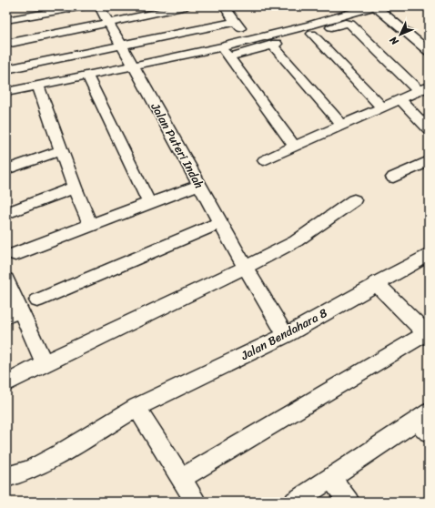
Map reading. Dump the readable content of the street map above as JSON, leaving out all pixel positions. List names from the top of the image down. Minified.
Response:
{"streets":{"street":["Jalan Puteri Indah","Jalan Bendahara 8"]},"crossings":[["Jalan Puteri Indah","Jalan Bendahara 8"]],"north":"bottom left"}
